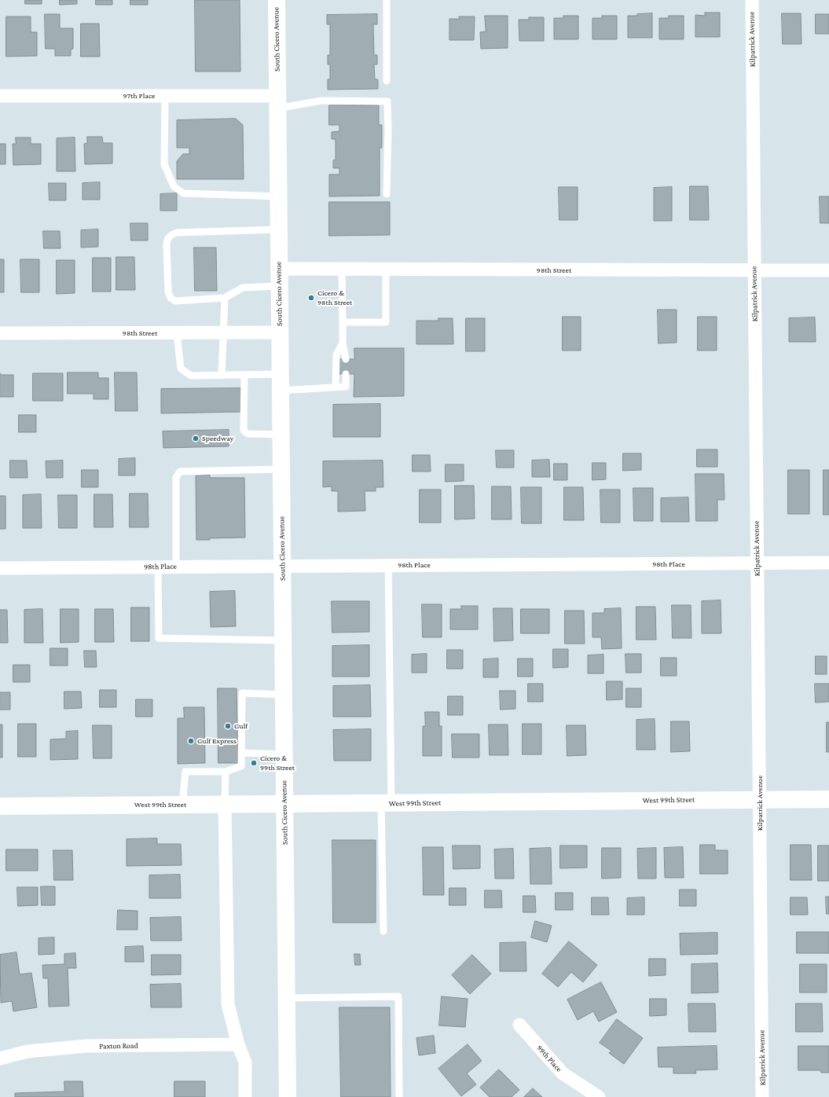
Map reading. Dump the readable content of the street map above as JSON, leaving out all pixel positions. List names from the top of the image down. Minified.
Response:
{"streets":{"main road":["South Cicero Avenue","West 99th Street"],"street":["Kilpatrick Avenue","97th Place","98th Street","98th Place","Paxton Road","99th Place"]},"crossings":[["South Cicero Avenue","97th Place"],["South Cicero Avenue","98th Street"],["South Cicero Avenue","98th Place"],["South Cicero Avenue","West 99th Street"],["Kilpatrick Avenue","98th Street"],["Kilpatrick Avenue","98th Place"],["Kilpatrick Avenue","West 99th Street"]],"places":["Cicero & 98th Street","Speedway","Gulf","Gulf Express","Cicero & 99th Street"]}
